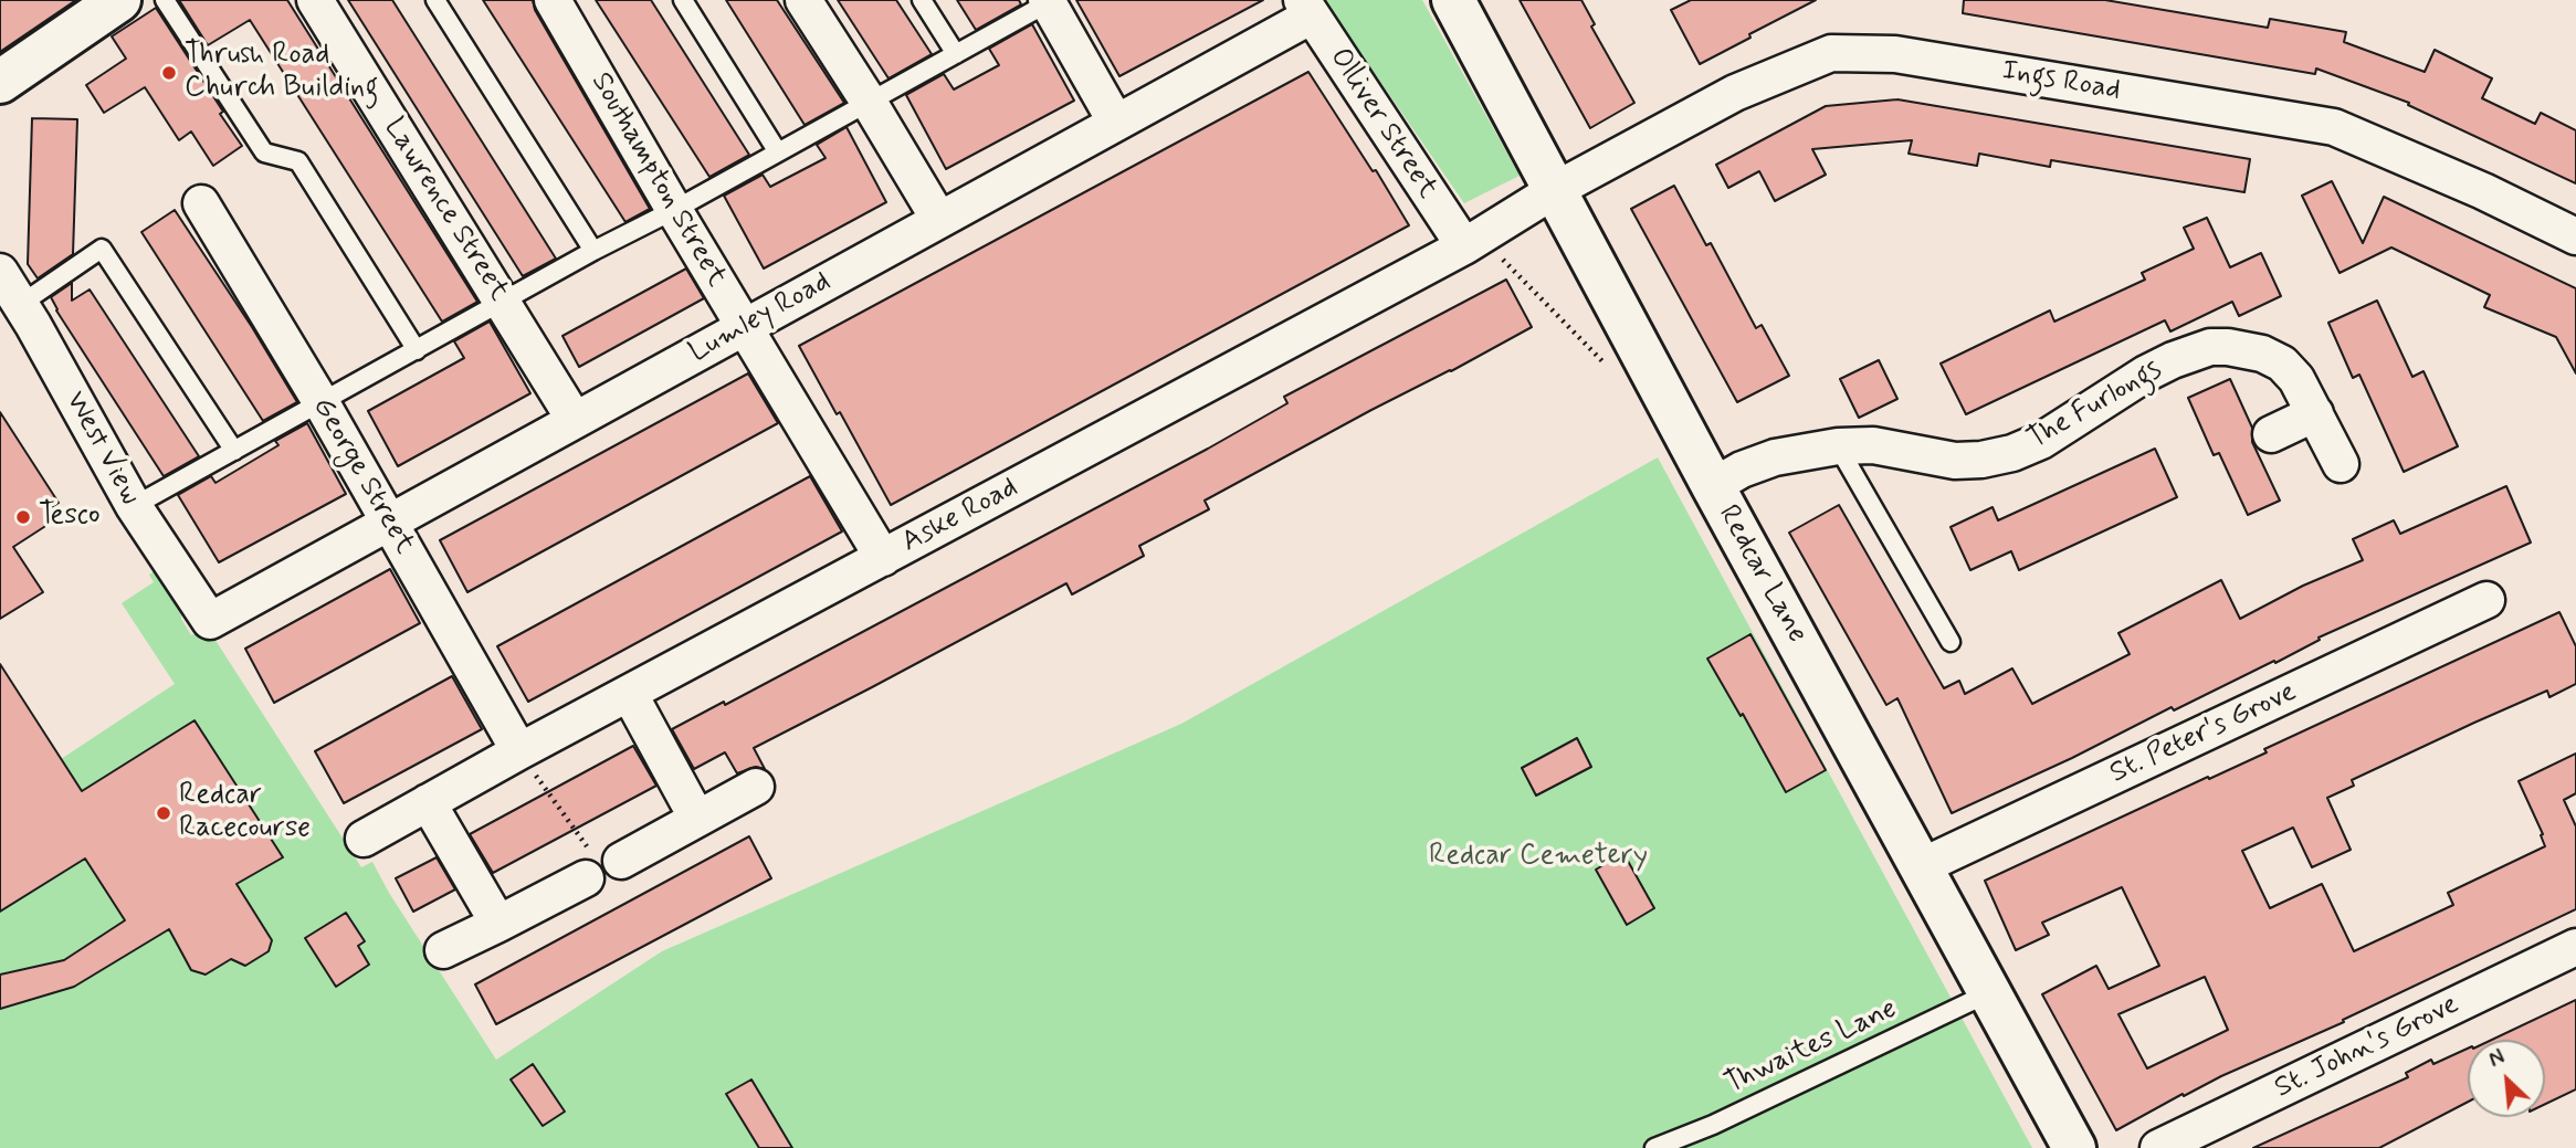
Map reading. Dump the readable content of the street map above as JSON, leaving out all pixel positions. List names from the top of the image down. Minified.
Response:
{"streets":{"main road":["Redcar Lane"],"street":["Ings Road","Olliver Street","Southampton Street","Lawrence Street","Lumley Road","The Furlongs","West View","George Street","Aske Road","St. Peter's Grove","St. John's Grove"],"lane":["Thwaites Lane"]},"crossings":[["Ings Road","Aske Road"],["Ings Road","Redcar Lane"],["Olliver Street","Lumley Road"],["Olliver Street","Aske Road"],["Southampton Street","Lumley Road"],["Southampton Street","Aske Road"],["Lawrence Street","Lumley Road"],["Lumley Road","West View"],["Lumley Road","George Street"],["The Furlongs","Redcar Lane"],["George Street","Aske Road"],["Aske Road","Redcar Lane"],["Redcar Lane","St. Peter's Grove"],["Redcar Lane","Thwaites Lane"]],"parks":["Redcar Cemetery"],"places":["Thrush Road Church Building","Tesco","Redcar Racecourse"],"north":"top left"}
